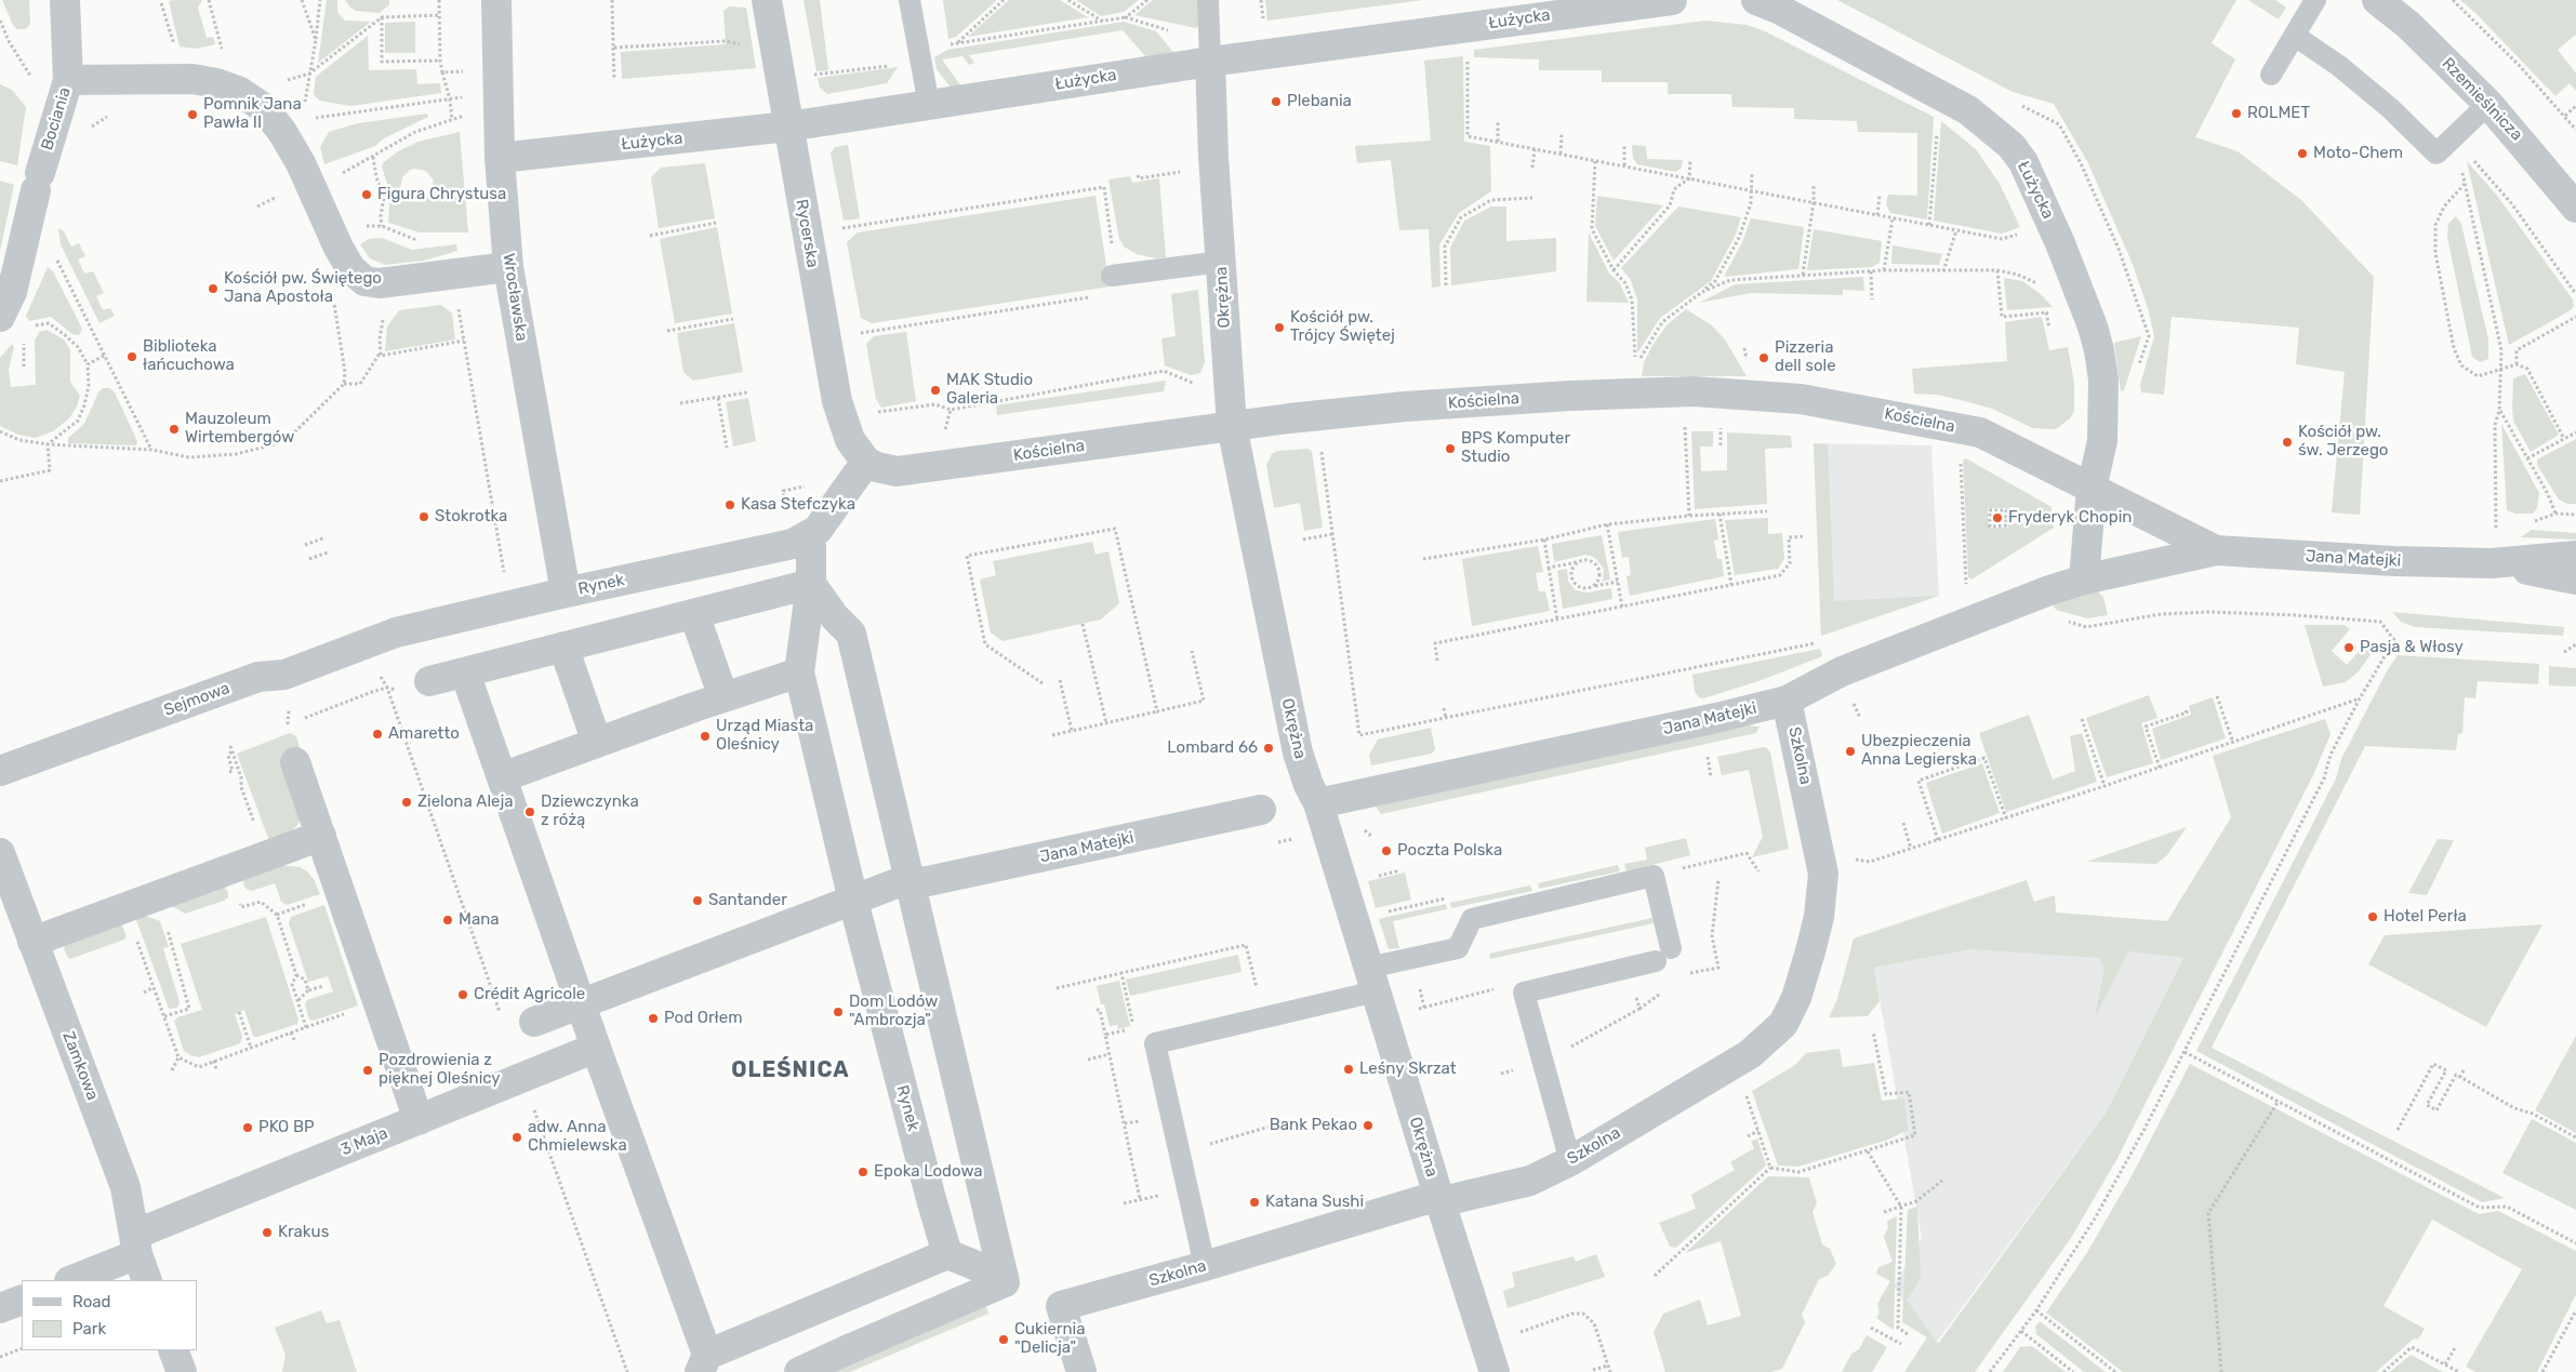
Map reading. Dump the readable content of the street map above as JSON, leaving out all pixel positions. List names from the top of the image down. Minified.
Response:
{"streets":{"street":["Łużycka","Rzemieślnicza","Bociania","Rycerska","Wrocławska","Okrężna","Kościelna","Jana Matejki","Rynek","Sejmowa","Szkolna","Zamkowa","3 Maja"]},"crossings":[["Łużycka","Rycerska"],["Łużycka","Wrocławska"],["Łużycka","Okrężna"],["Łużycka","Kościelna"],["Łużycka","Jana Matejki"],["Rycerska","Kościelna"],["Rycerska","Rynek"],["Wrocławska","Rynek"],["Okrężna","Kościelna"],["Okrężna","Jana Matejki"],["Okrężna","Szkolna"],["Kościelna","Jana Matejki"],["Kościelna","Rynek"],["Jana Matejki","Szkolna"],["Rynek","Sejmowa"],["Zamkowa","3 Maja"]],"districts":["OLEŚNICA"],"places":["Plebania","ROLMET","Pomnik Jana Pawła II","Moto-Chem","Figura Chrystusa","Kościół pw. Świętego Jana Apostoła","Kościół pw. Trójcy Świętej","Biblioteka łańcuchowa","Pizzeria dell sole","MAK Studio Galeria","Mauzoleum Wirtembergów","Kościół pw. św. Jerzego","BPS Komputer Studio","Kasa Stefczyka","Stokrotka","Fryderyk Chopin","Pasja & Włosy","Amaretto","Urząd Miasta Oleśnicy","Lombard 66","Ubezpieczenia Anna Legierska","Zielona Aleja","Dziewczynka z różą","Poczta Polska","Santander","Hotel Perła","Mana","Crédit Agricole","Dom Lodów \"Ambrozja\"","Pod Orłem","Leśny Skrzat","Pozdrowienia z pięknej Oleśnicy","Bank Pekao","PKO BP","adw. Anna Chmielewska","Epoka Lodowa","Katana Sushi","Krakus","Cukiernia \"Delicja\""],"legend":["Road","Park"]}
